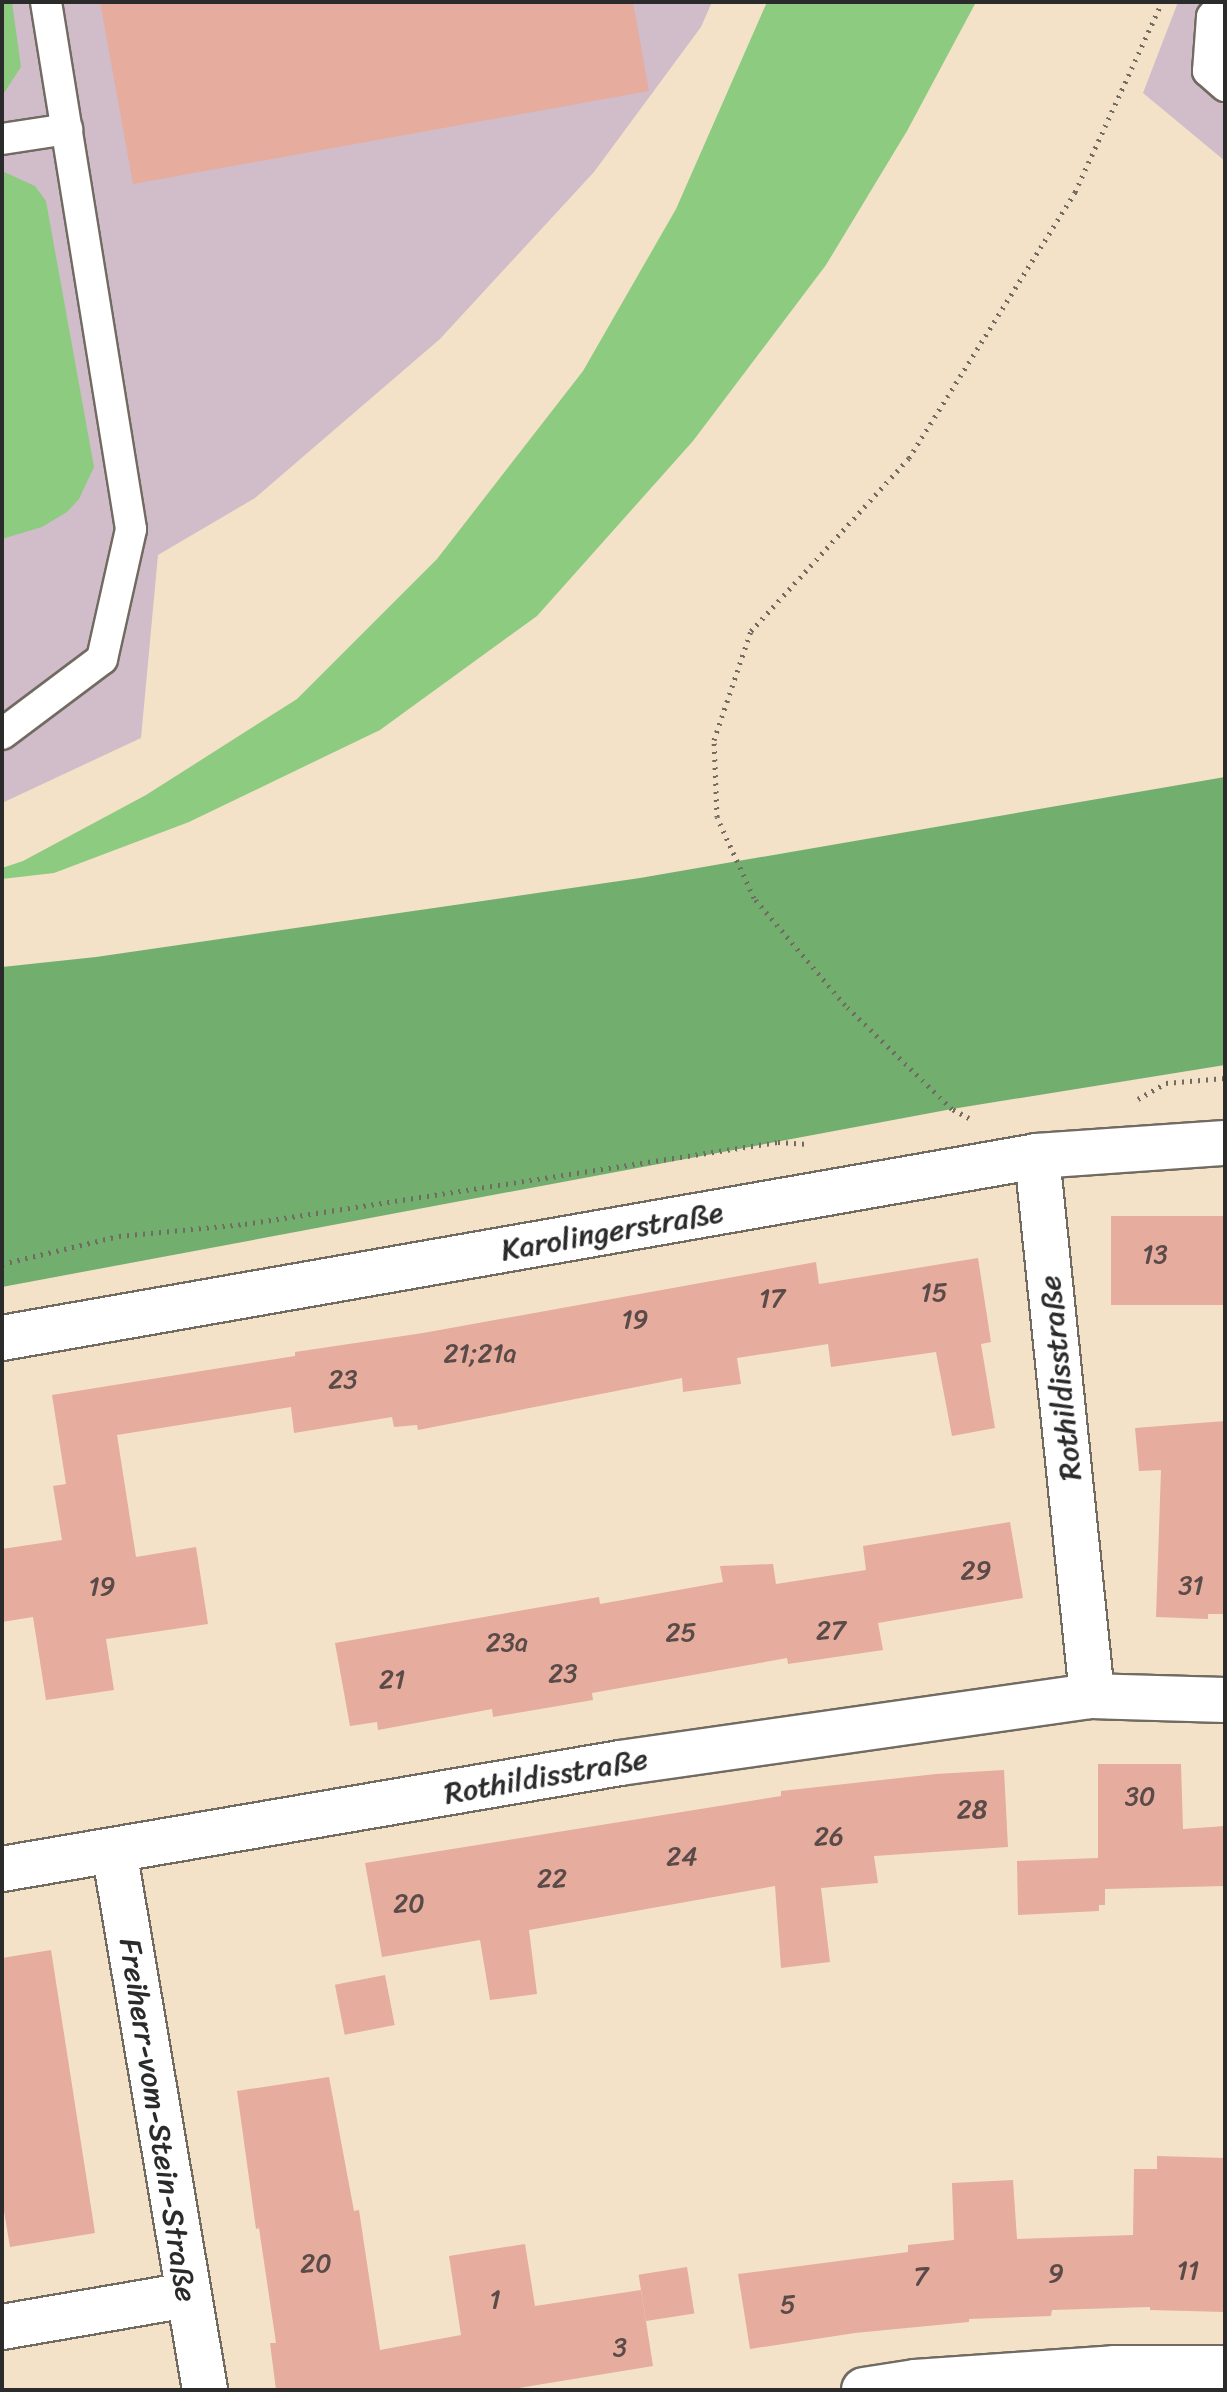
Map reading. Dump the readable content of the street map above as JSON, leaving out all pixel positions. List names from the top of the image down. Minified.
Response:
{"streets":{"street":["Karolingerstraße","Rothildisstraße","Freiherr-vom-Stein-Straße"]},"crossings":[["Karolingerstraße","Rothildisstraße"],["Rothildisstraße","Freiherr-vom-Stein-Straße"]],"house_numbers":["13","15","17","19","21;21a","23","29","31","19","27","25","23a","23","21","30","28","26","24","22","20","20","11","9","7","1","5","3"]}
